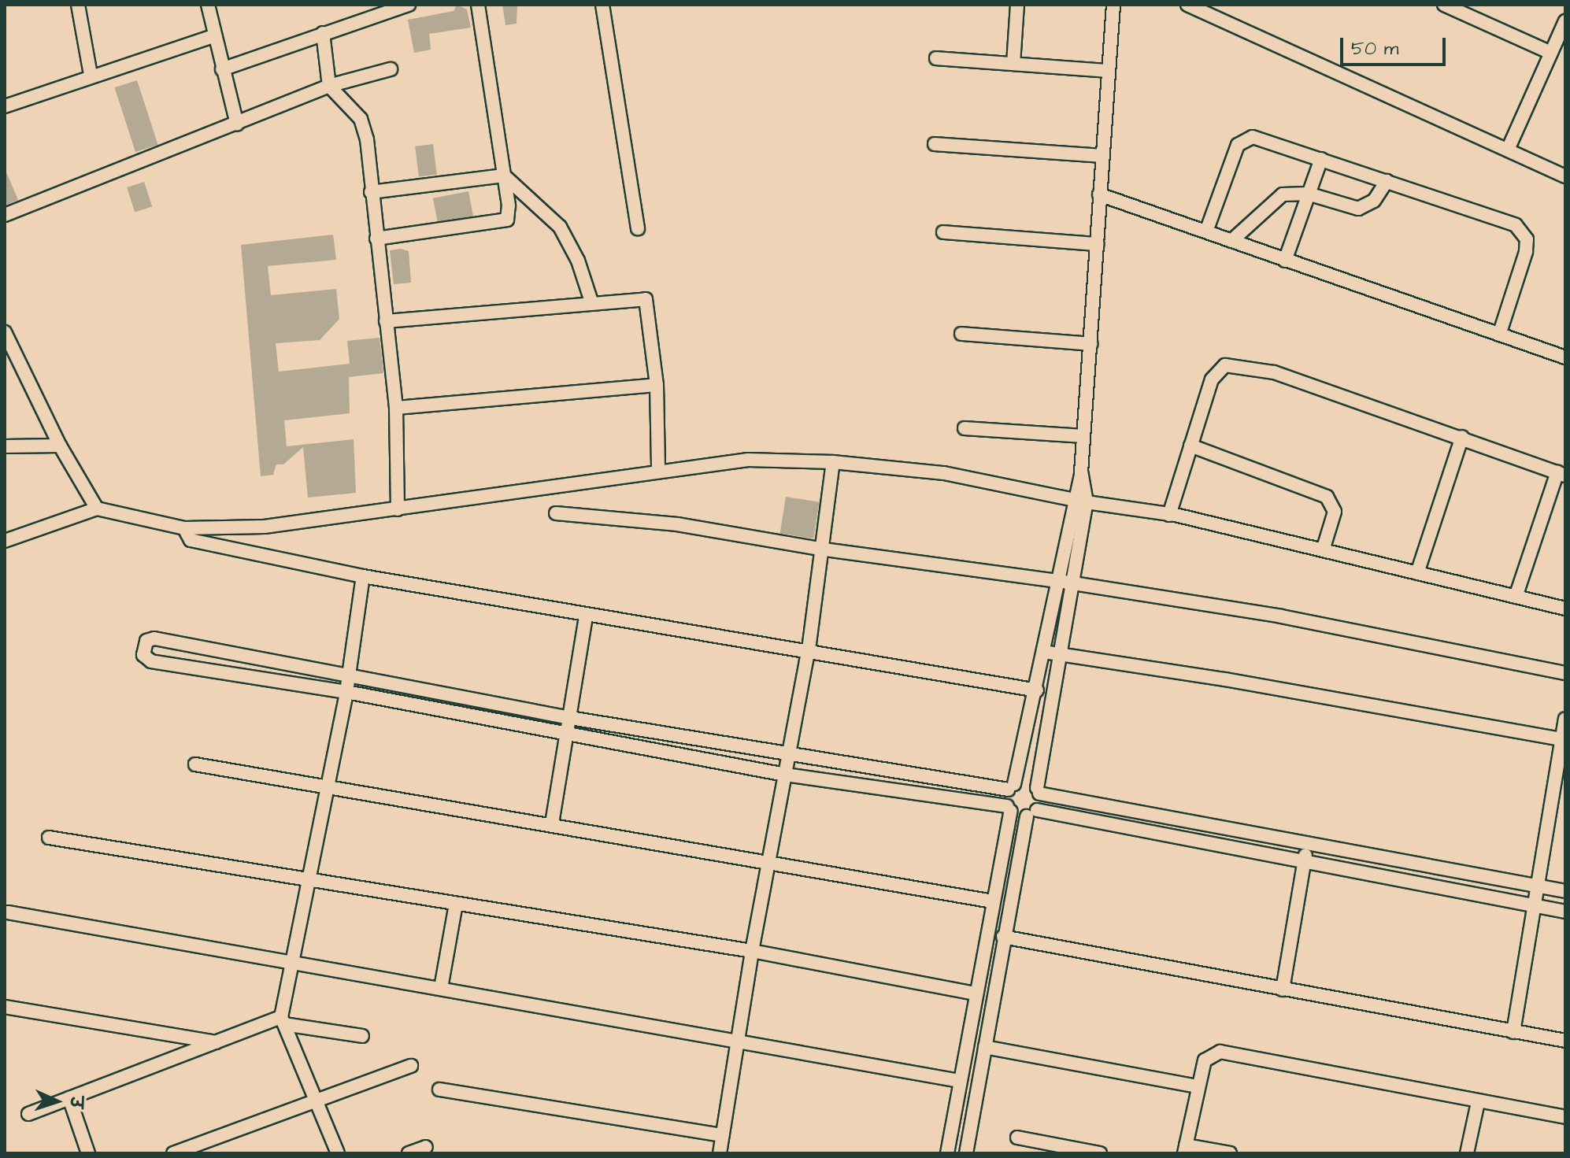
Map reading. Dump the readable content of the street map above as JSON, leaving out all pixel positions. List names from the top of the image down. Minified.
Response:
{"scale_bar":"50 m","north":"right"}
